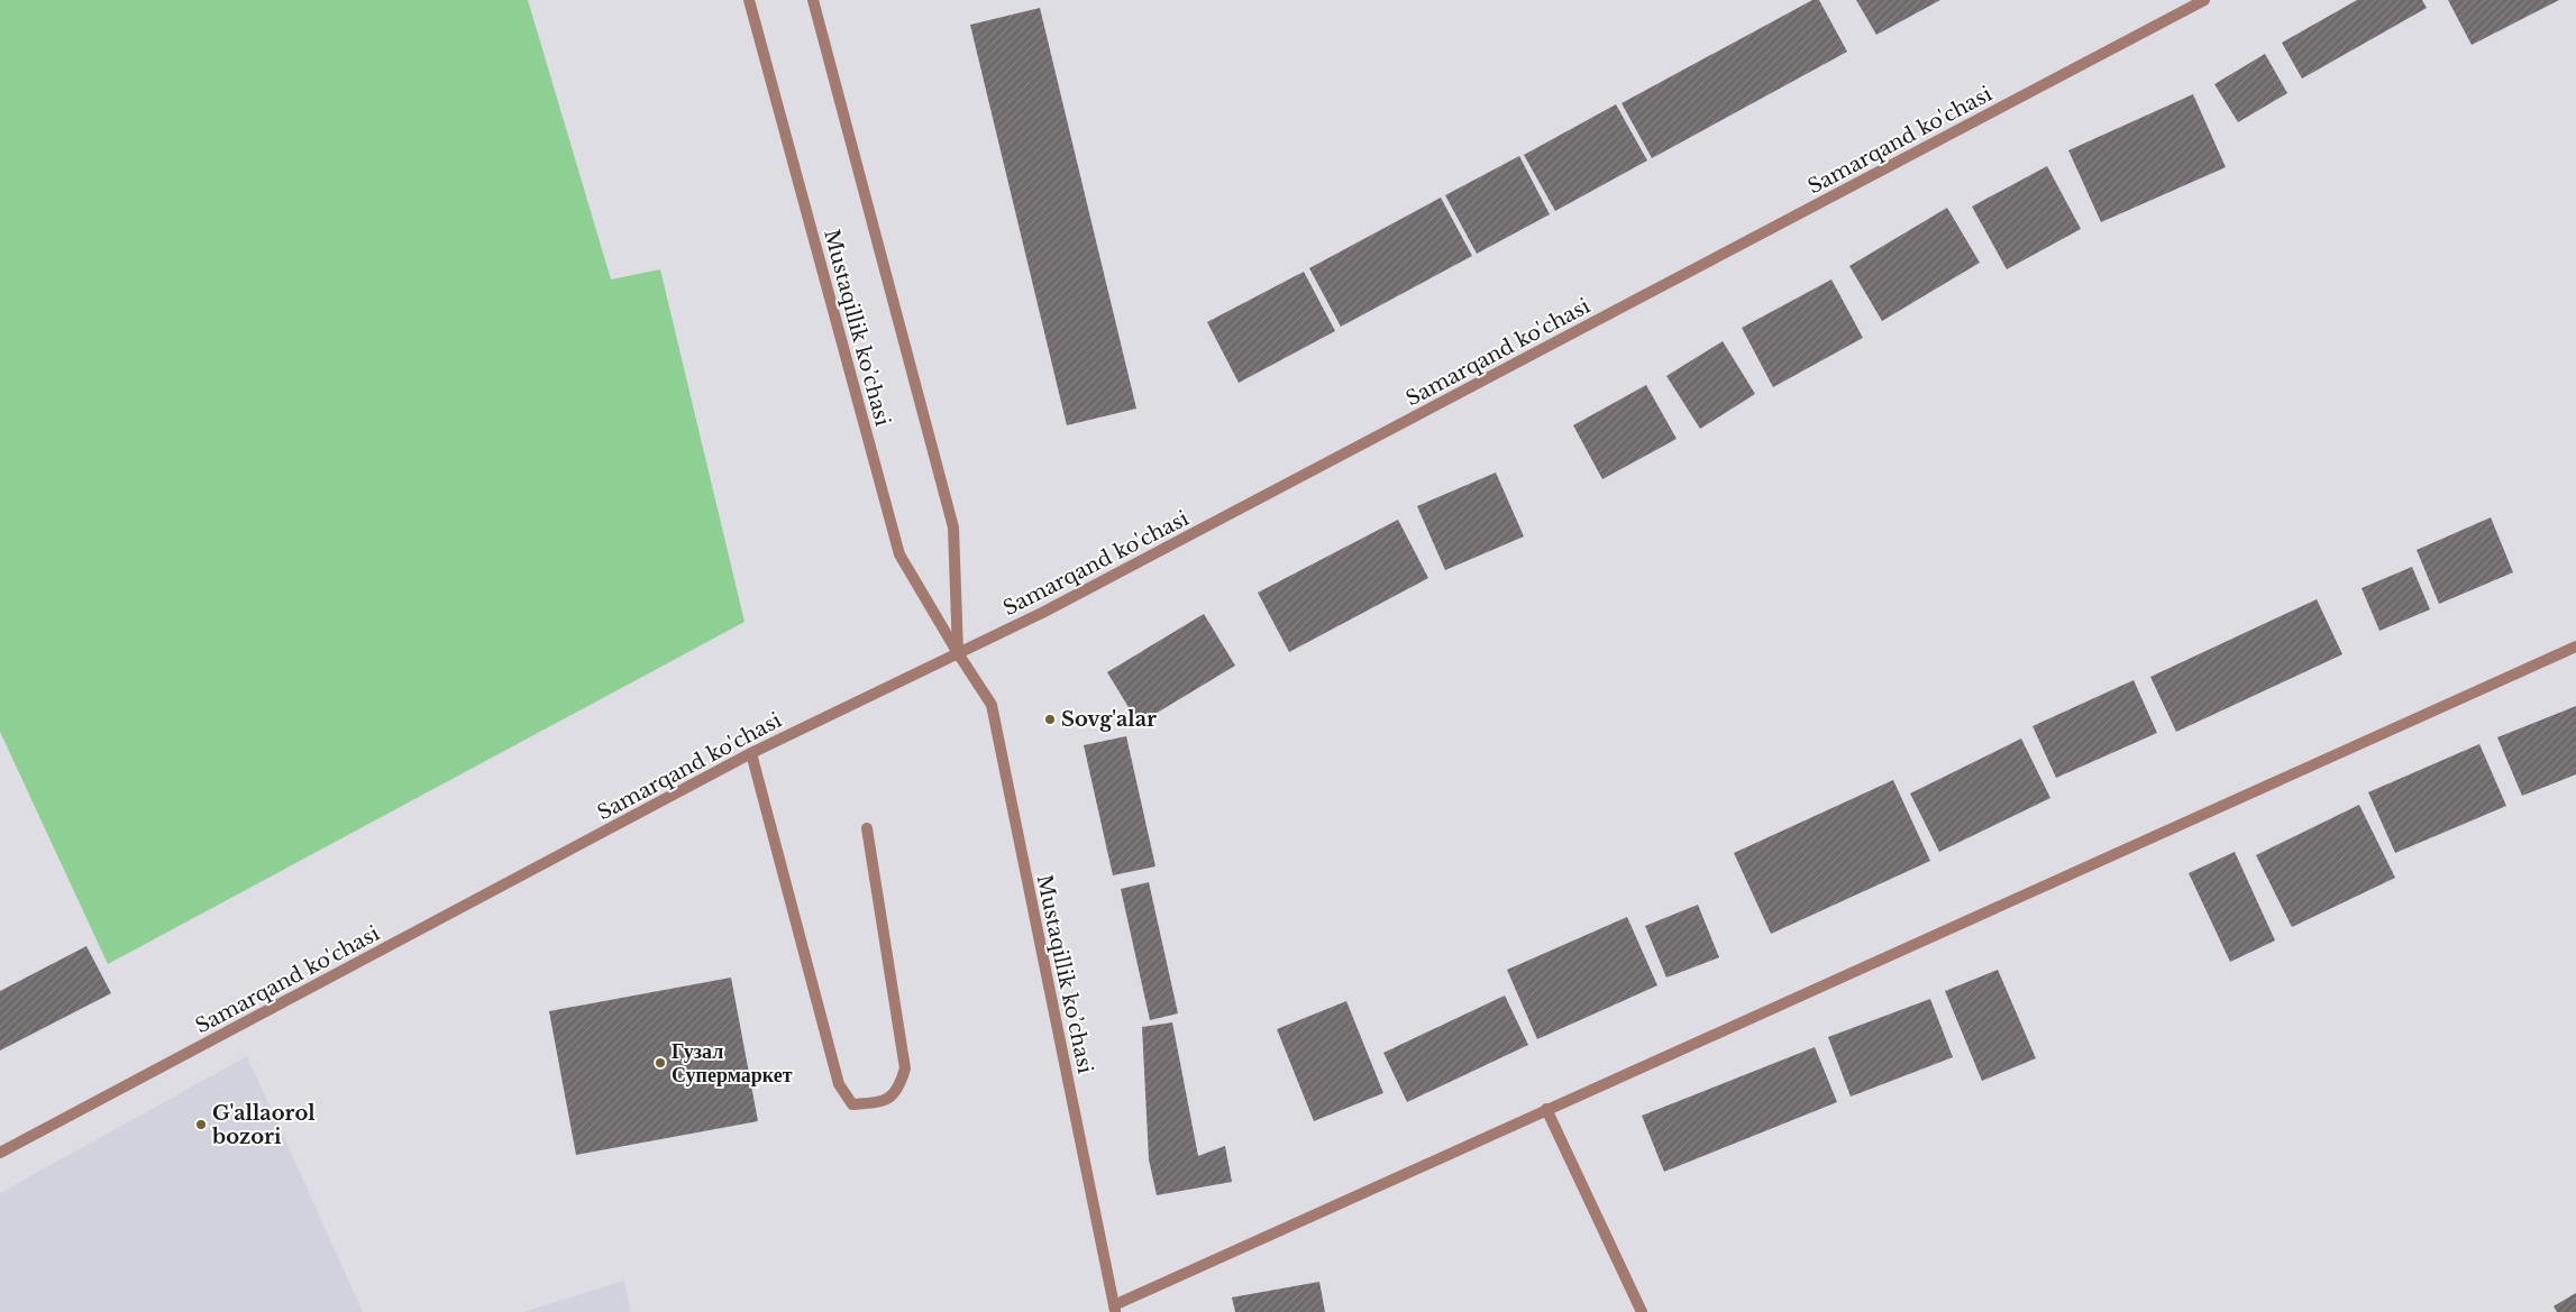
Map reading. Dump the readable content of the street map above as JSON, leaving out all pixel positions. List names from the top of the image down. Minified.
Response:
{"streets":{"street":["Samarqand ko'chasi","Mustaqillik ko’chasi"]},"crossings":[["Samarqand ko'chasi","Mustaqillik ko’chasi"]],"places":["Sovg'alar","Гузал Супермаркет","G'allaorol bozori"]}
